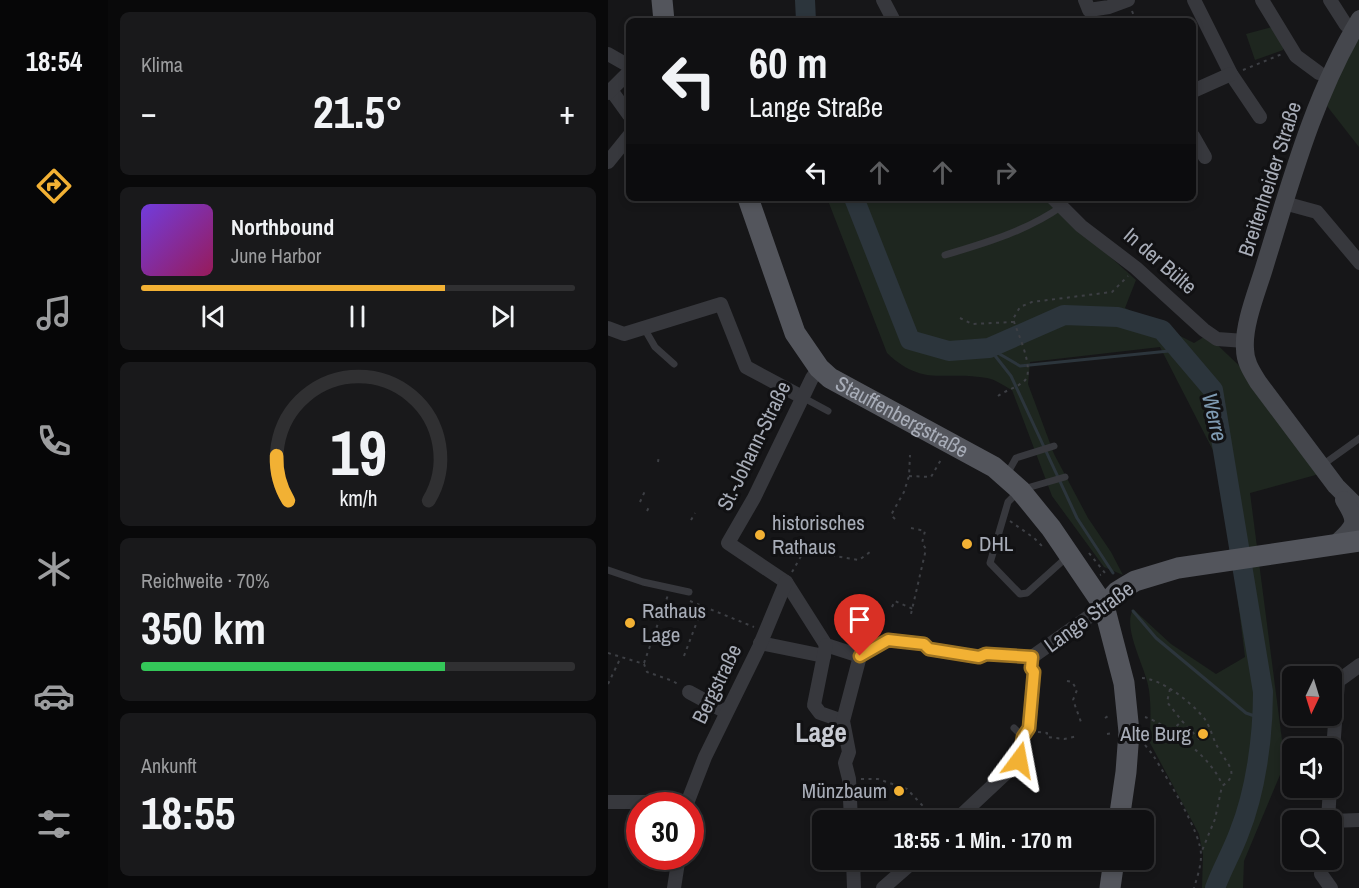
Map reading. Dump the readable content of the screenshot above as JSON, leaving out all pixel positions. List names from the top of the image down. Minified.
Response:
{"streets":{"main road":["Stauffenbergstraße","Lange Straße"],"street":["Breitenheider Straße","In der Bülte","St.-Johann-Straße","Bergstraße"]},"crossings":[["Breitenheider Straße","In der Bülte"],["Stauffenbergstraße","St.-Johann-Straße"],["Stauffenbergstraße","Lange Straße"],["St.-Johann-Straße","Bergstraße"]],"districts":["Lage"],"water":["Werre"],"places":["historisches Rathaus","DHL","Rathaus Lage","Alte Burg","Münzbaum"],"north":"bottom","page":{"tabs":"18:54","tile":["Klima",["Reichweite · 70%","350 km"],["Ankunft","18:55"]],"turn":["60 m","Lange Straße"],"heat":["−","21.5°","+"],"song":["Northbound","June Harbor"],"limit":"30","trip":"18:55 · 1 Min. · 170 m","gauge":["19","km/h"]}}
